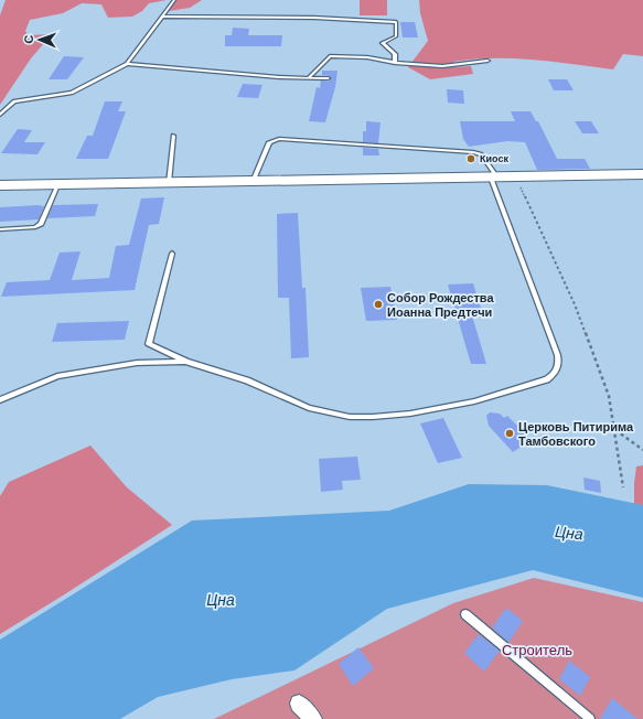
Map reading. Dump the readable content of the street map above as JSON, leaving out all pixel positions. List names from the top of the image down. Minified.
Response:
{"water":["Цна"],"parks":["Строитель"],"places":["Киоск","Собор Рождества Иоанна Предтечи","Церковь Питирима Тамбовского"],"north":"left"}
